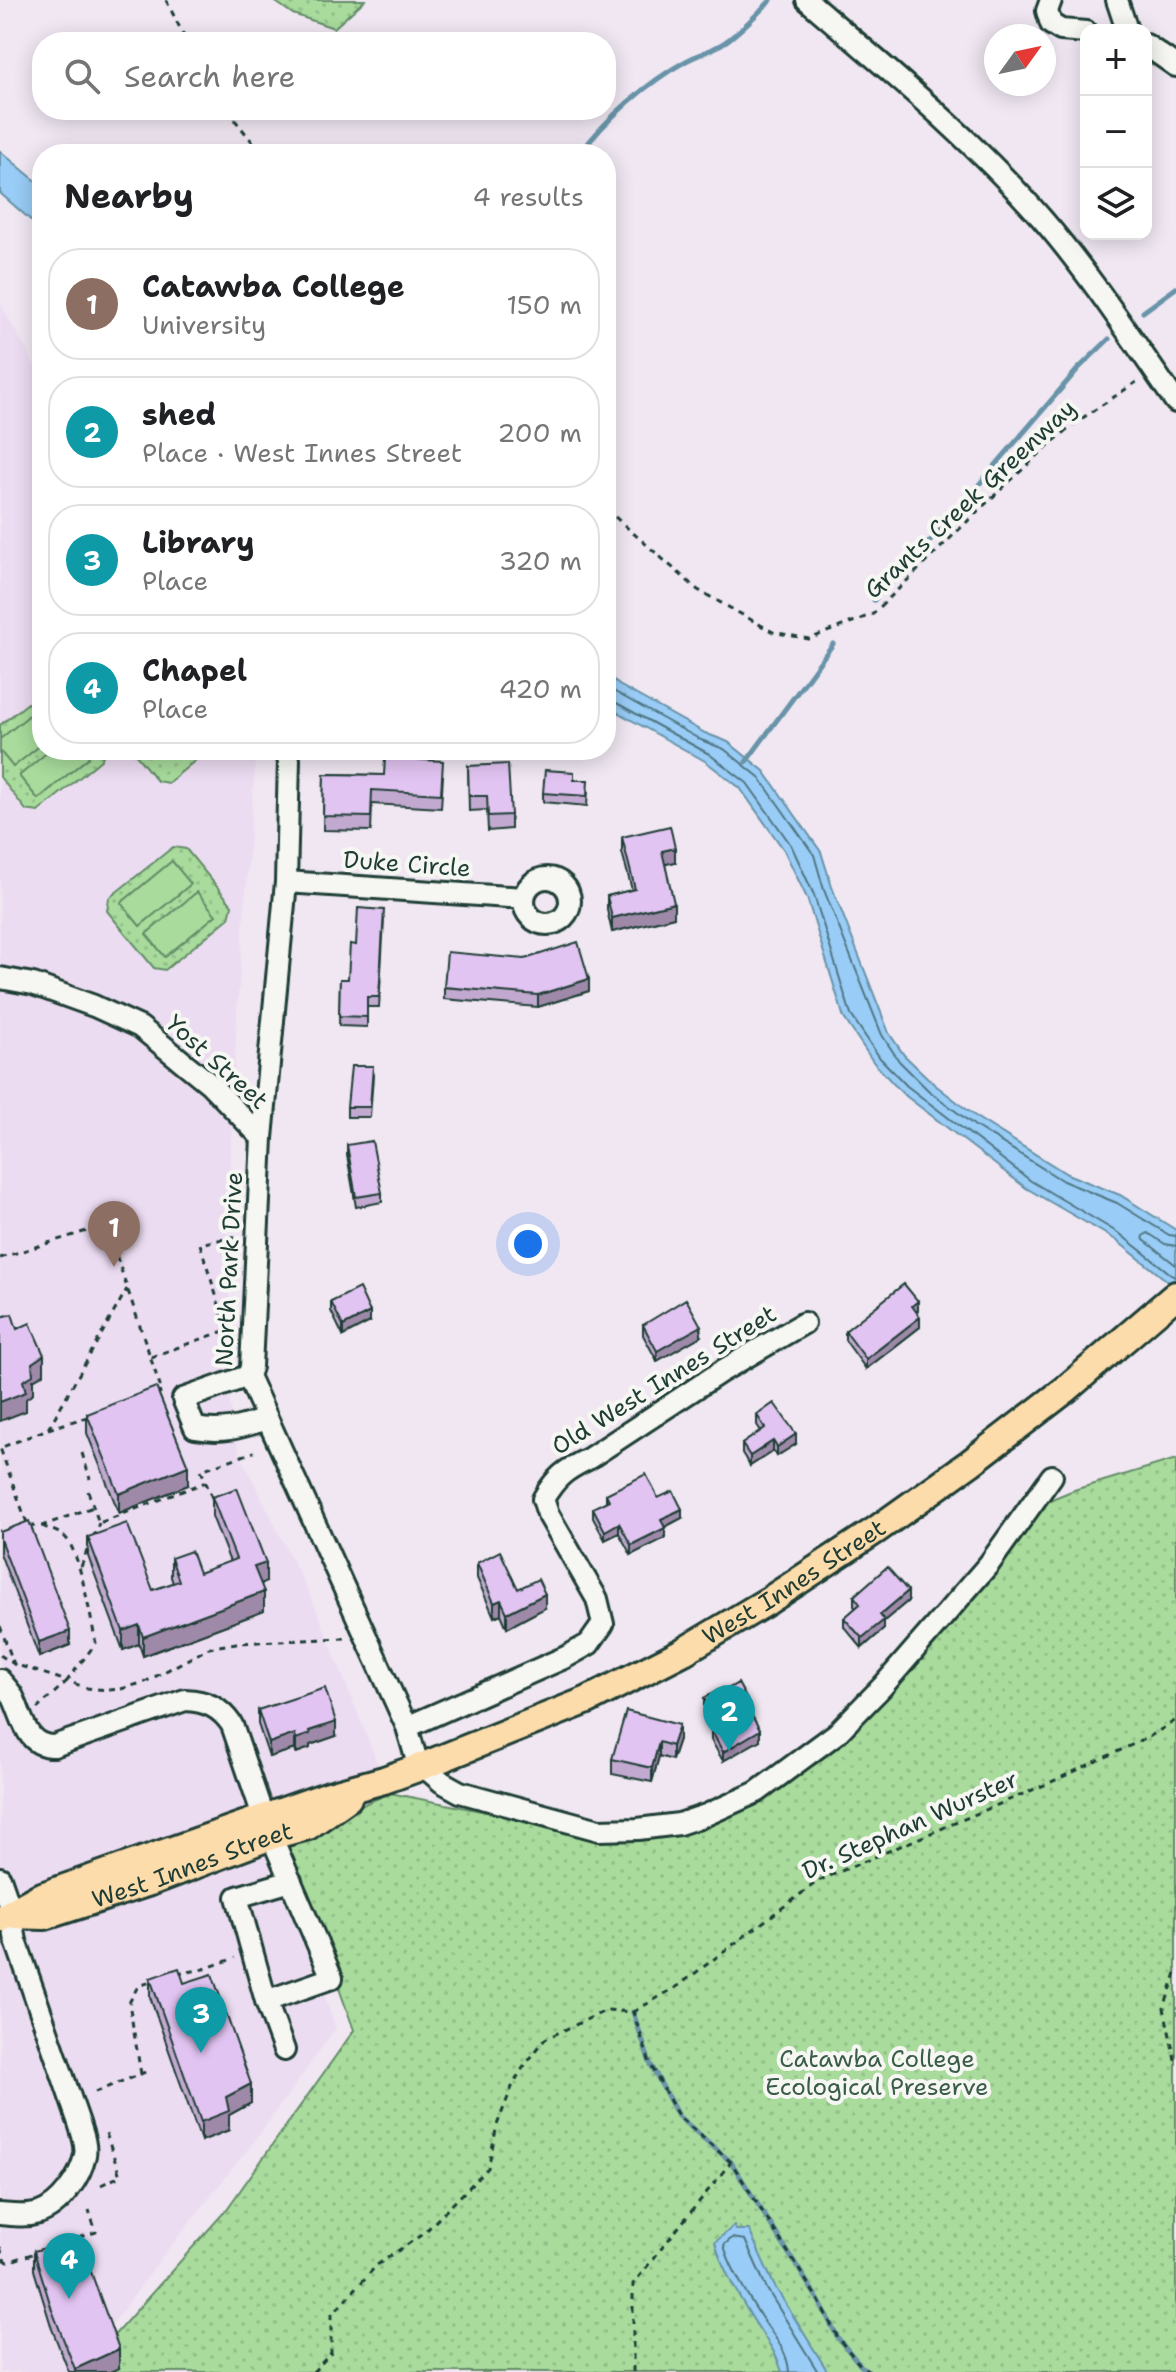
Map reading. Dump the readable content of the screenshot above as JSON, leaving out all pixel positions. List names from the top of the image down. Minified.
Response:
{"streets":{"main road":["West Innes Street"],"street":["Duke Circle","Yost Street","North Park Drive","Old West Innes Street"],"path":["Grants Creek Greenway","Dr. Stephan Wurster"]},"crossings":[["Duke Circle","North Park Drive"],["Yost Street","North Park Drive"],["North Park Drive","Old West Innes Street"],["North Park Drive","West Innes Street"]],"parks":["Catawba College Ecological Preserve"],"north":"top right","page":{"map_buttons":["+","−"],"search":"Search here","heading":["Nearby","4 results"],"list":[{"mark":"1","name":"Catawba College","note":"University","value":"150 m"},{"mark":"2","name":"shed","note":"Place · West Innes Street","value":"200 m"},{"mark":"3","name":"Library","note":"Place","value":"320 m"},{"mark":"4","name":"Chapel","note":"Place","value":"420 m"}],"pins":["1","2","3","4"]}}
